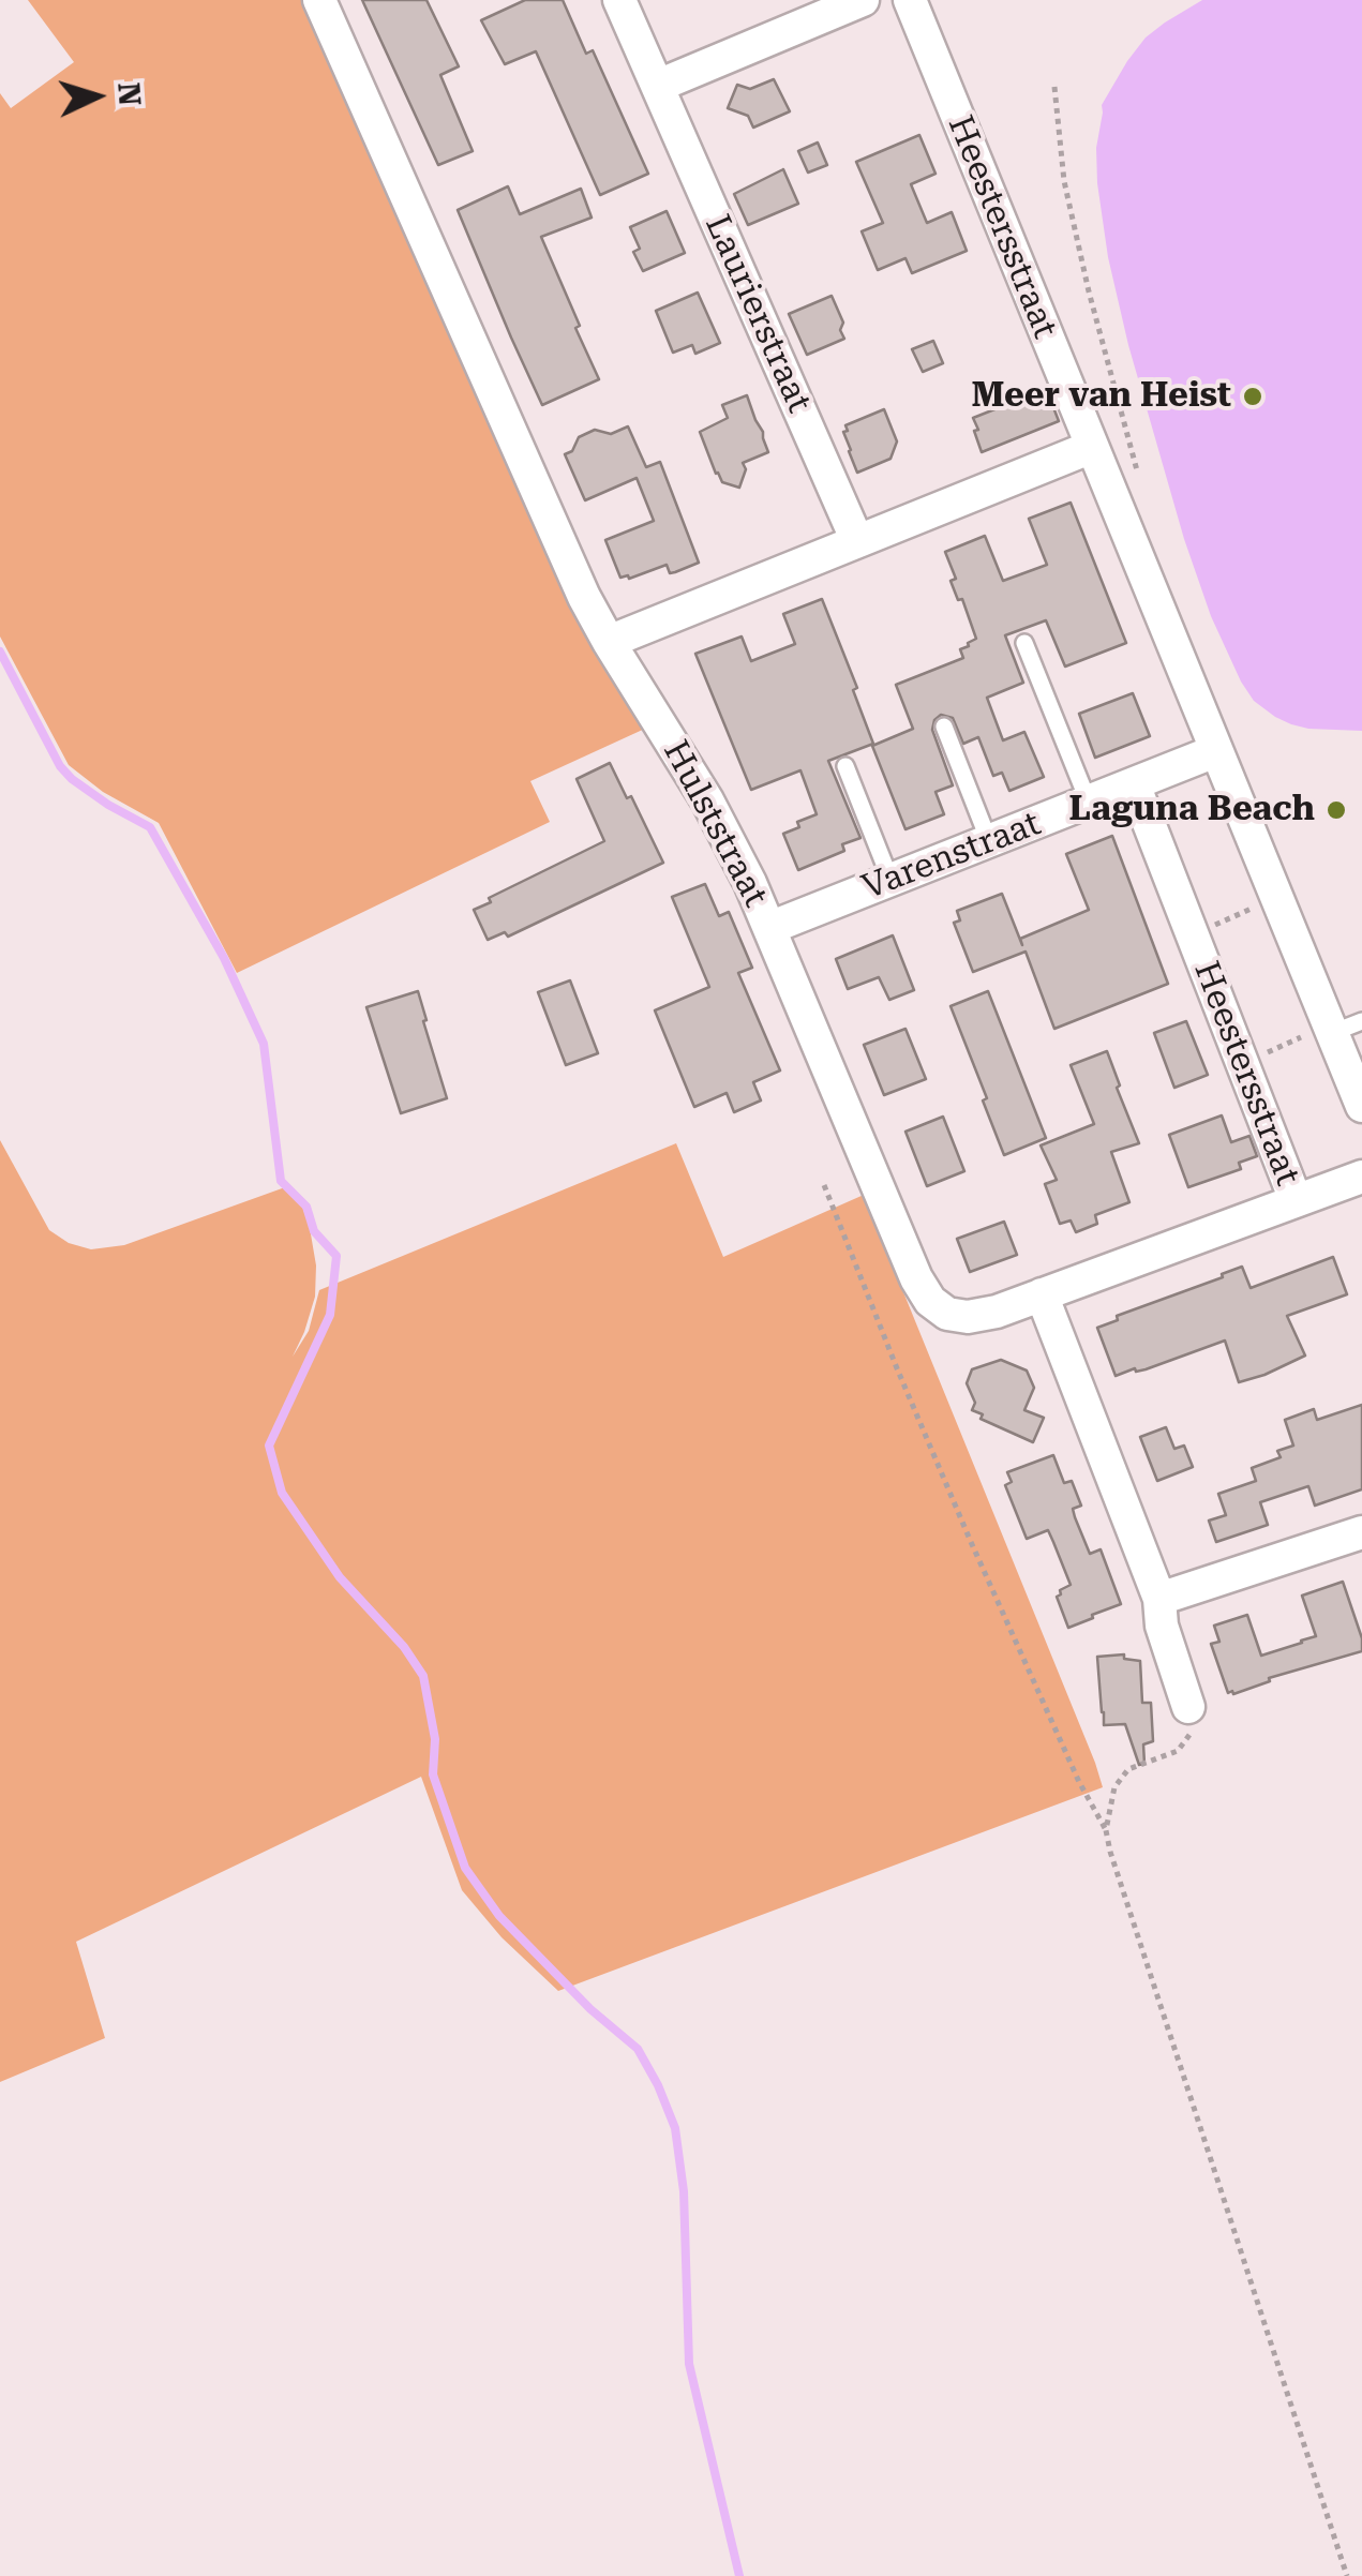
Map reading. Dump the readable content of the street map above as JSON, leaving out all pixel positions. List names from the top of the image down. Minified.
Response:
{"streets":{"street":["Heestersstraat","Laurierstraat","Hulststraat","Varenstraat"]},"crossings":[["Heestersstraat","Hulststraat"],["Heestersstraat","Varenstraat"],["Hulststraat","Varenstraat"]],"places":["Meer van Heist","Laguna Beach"],"north":"right"}
